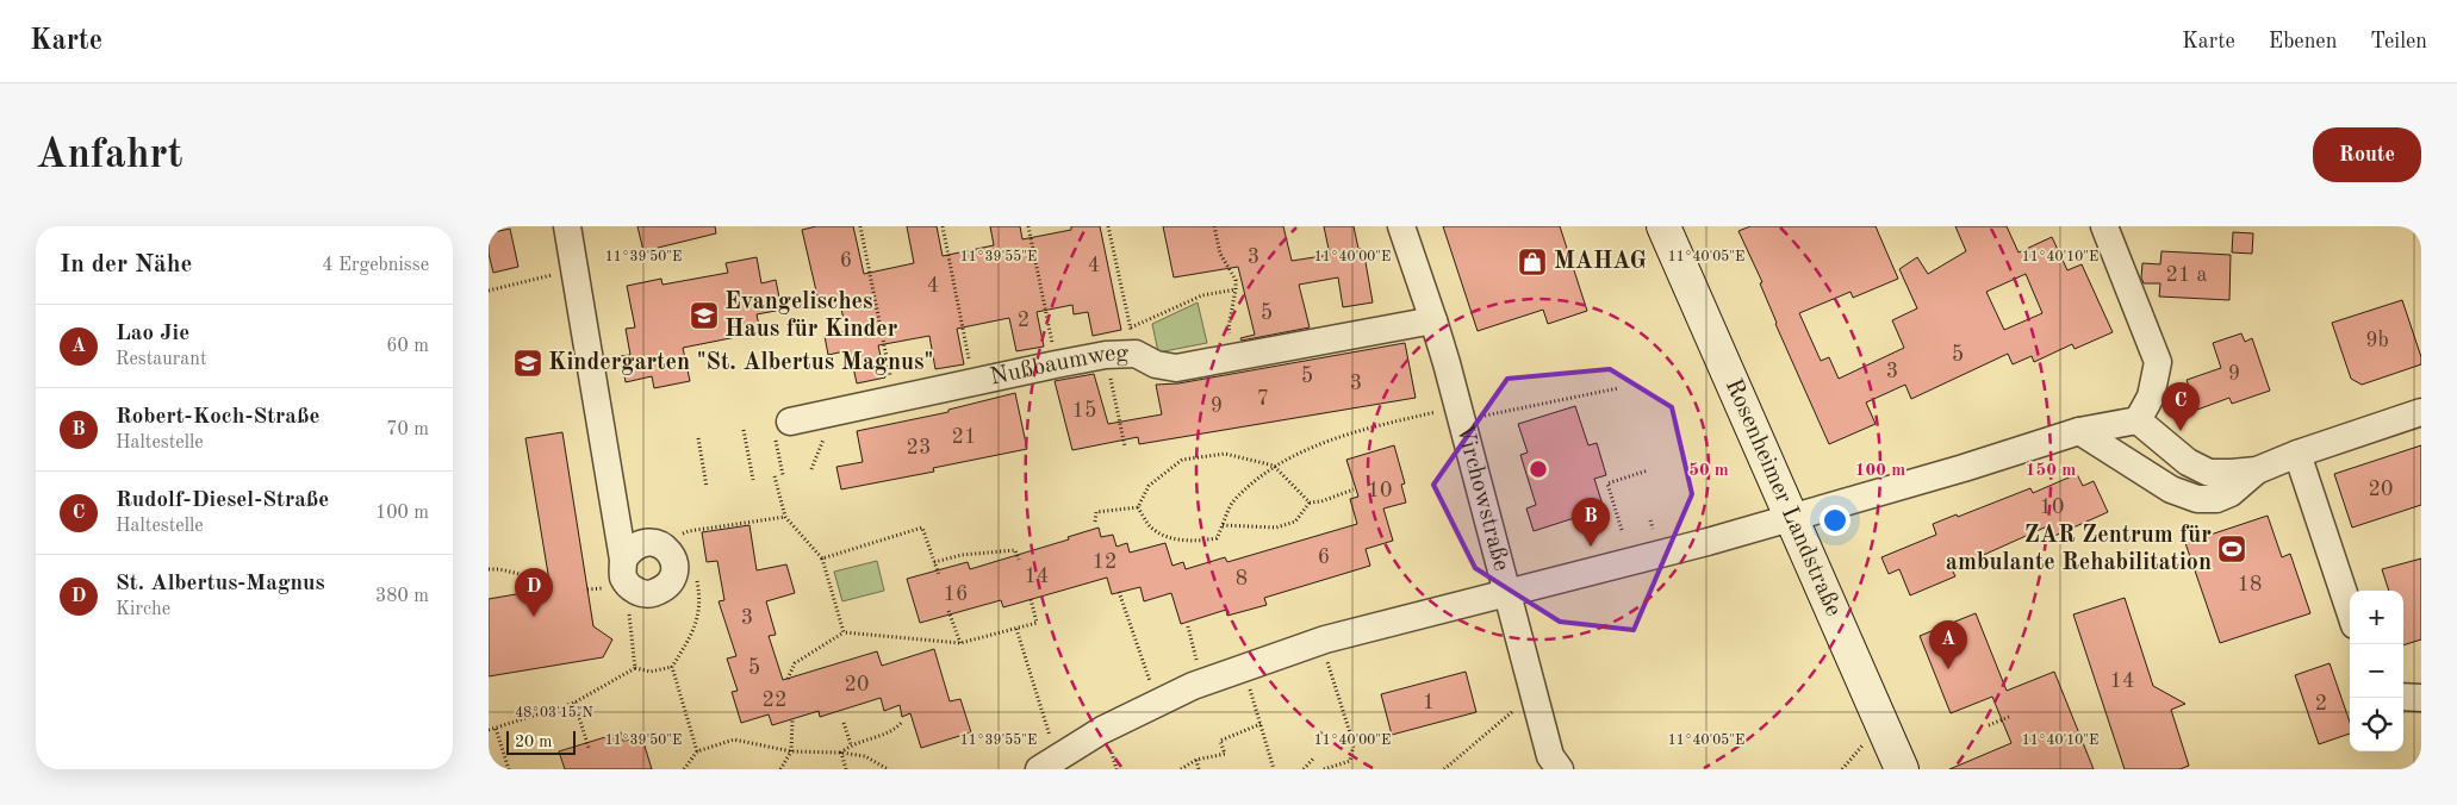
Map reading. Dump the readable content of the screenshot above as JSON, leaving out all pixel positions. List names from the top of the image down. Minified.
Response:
{"streets":{"main road":["Rosenheimer Landstraße"],"street":["Nußbaumweg","Virchowstraße"]},"crossings":[["Nußbaumweg","Virchowstraße"]],"places":{"shop":["MAHAG"],"school or university":["Evangelisches Haus für Kinder","Kindergarten \"St. Albertus Magnus\""],"sports":["ZAR Zentrum für ambulante Rehabilitation"]},"house_numbers":["3","6","4","21 a","4","5","2","9b","5","3","9","5","3","7","9","15","21","23","20","10","10","6","12","14","8","18","16","3","5","14","20","22","1","2"],"scale_bar":"20 m","page":{"header":"Karte","nav":["Karte","Ebenen","Teilen"],"buttons":"Route","title":"Anfahrt","heading":["In der Nähe","4 Ergebnisse"],"list":[{"mark":"A","name":"Lao Jie","note":"Restaurant","value":"60 m"},{"mark":"B","name":"Robert-Koch-Straße","note":"Haltestelle","value":"70 m"},{"mark":"C","name":"Rudolf-Diesel-Straße","note":"Haltestelle","value":"100 m"},{"mark":"D","name":"St. Albertus-Magnus","note":"Kirche","value":"380 m"}],"pins":["C","B","D","A"],"map_buttons":["+","−"],"scale":"20 m"},"coordinates":["11°39'50\"E","11°39'55\"E","11°40'00\"E","11°40'05\"E","11°40'10\"E","48°03'15\"N"],"rings":["50 m","100 m","150 m"]}
